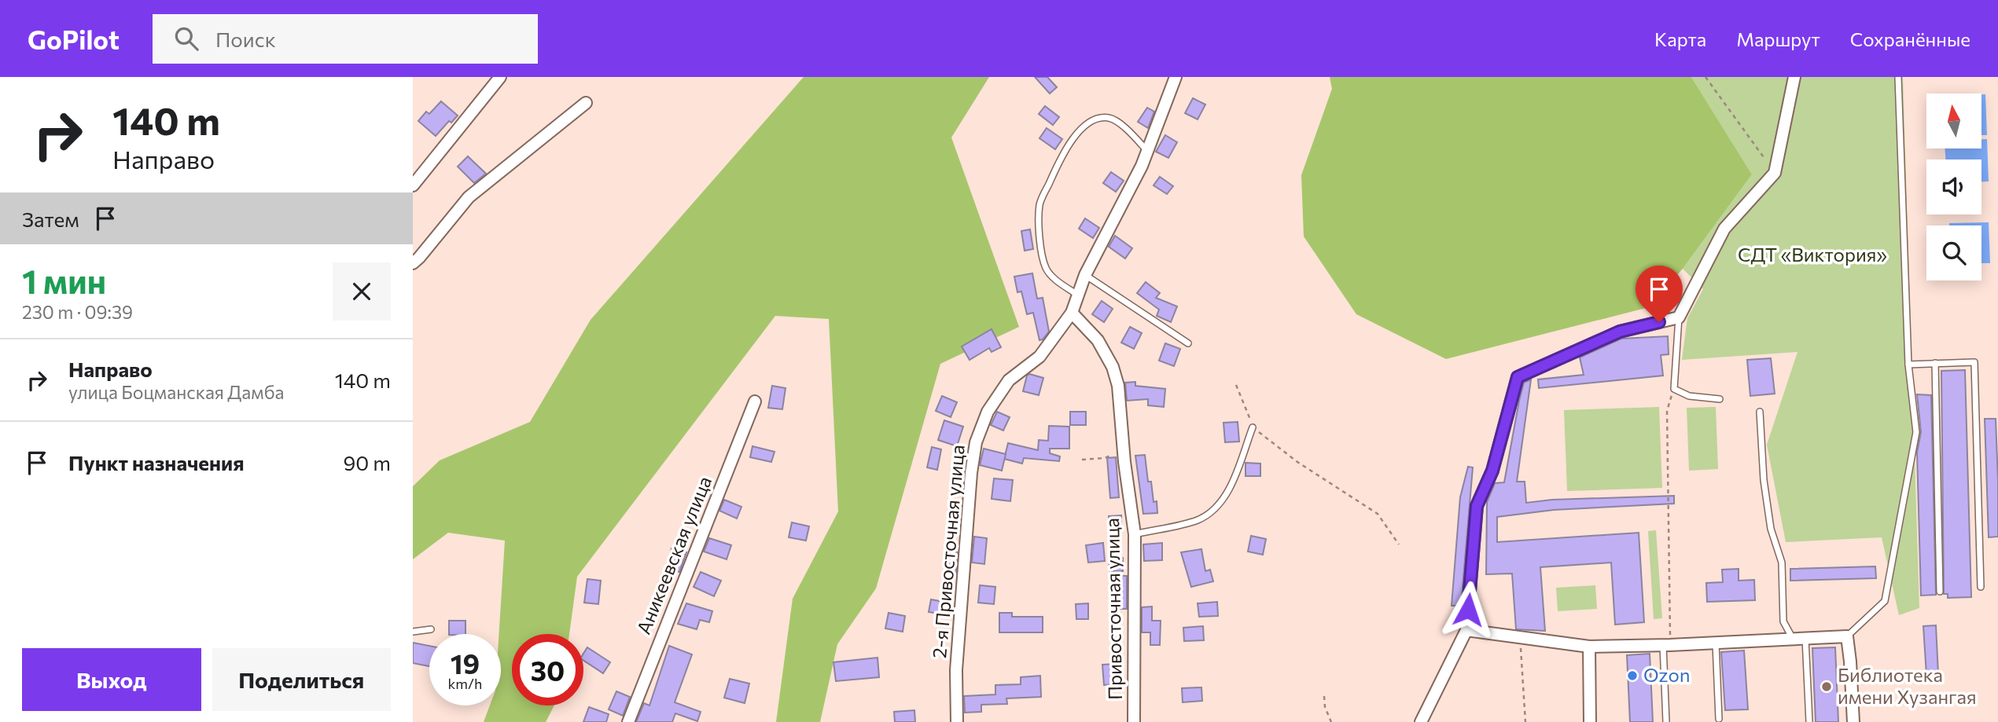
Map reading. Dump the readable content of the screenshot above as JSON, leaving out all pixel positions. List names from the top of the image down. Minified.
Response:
{"streets":{"street":["2-я Привосточная улица","Аникеевская улица","Привосточная улица"]},"crossings":[["2-я Привосточная улица","Привосточная улица"]],"parks":["СДТ «Виктория»"],"places":["Ozon","Библиотека имени Хузангая"],"north":"top","page":{"header":"GoPilot","search":"Поиск","nav":["Карта","Маршрут","Сохранённые"],"turn":["140 m","Направо"],"then":"Затем","heading":["1 мин","230 m · 09:39"],"list":[{"name":"Направо","note":"улица Боцманская Дамба","value":"140 m"},{"name":"Пункт назначения","value":"90 m"}],"speed":"19 km/h","limit":"30","buttons":["Выход","Поделиться"]}}
